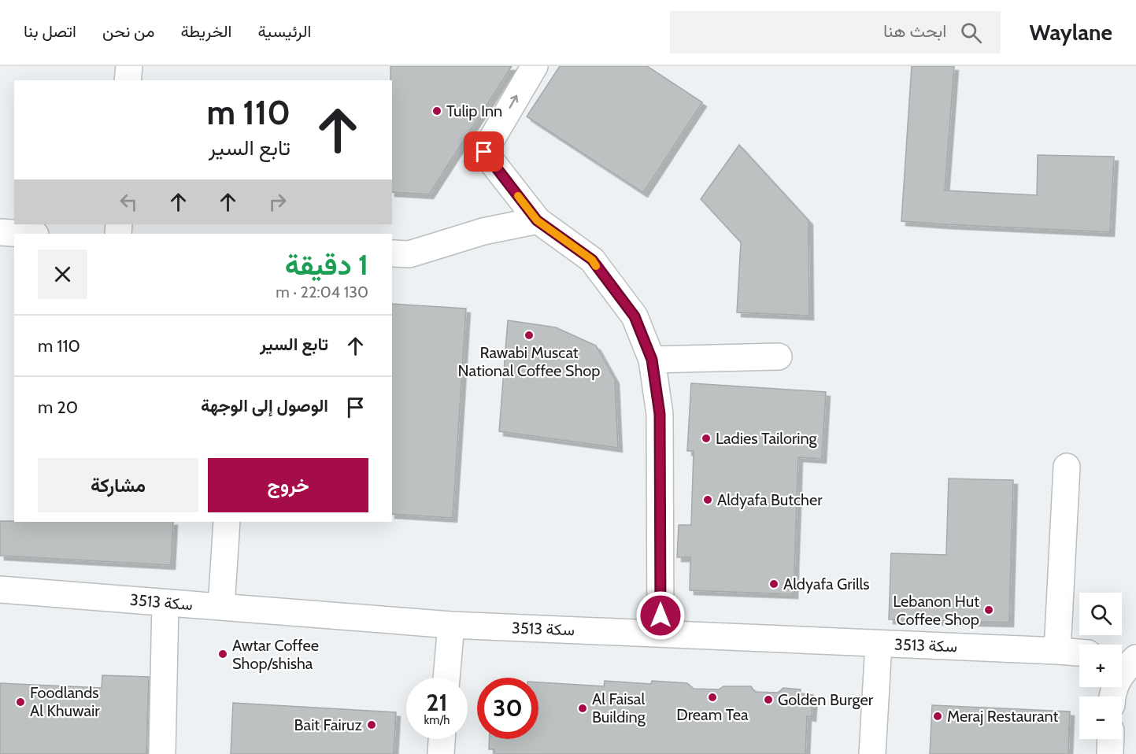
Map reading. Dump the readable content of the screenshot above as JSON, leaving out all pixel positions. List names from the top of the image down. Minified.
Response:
{"streets":{"street":["سكة 3513"]},"places":["Tulip Inn","Rawabi Muscat National Coffee Shop","Ladies Tailoring","Aldyafa Butcher","Aldyafa Grills","Lebanon Hut Coffee Shop","Awtar Coffee Shop/shisha","Dream Tea","Golden Burger","Foodlands Al Khuwair","Al Faisal Building","Meraj Restaurant","Bait Fairuz"],"page":{"header":"Waylane","search":"ابحث هنا","nav":["الرئيسية","الخريطة","من نحن","اتصل بنا"],"turn":["110 m","تابع السير"],"heading":["1 دقيقة","130 m · 22:04"],"list":[{"name":"تابع السير","value":"110 m"},{"name":"الوصول إلى الوجهة","value":"20 m"}],"buttons":["خروج","مشاركة"],"map_buttons":["+","−"],"speed":"21 km/h","limit":"30"}}
